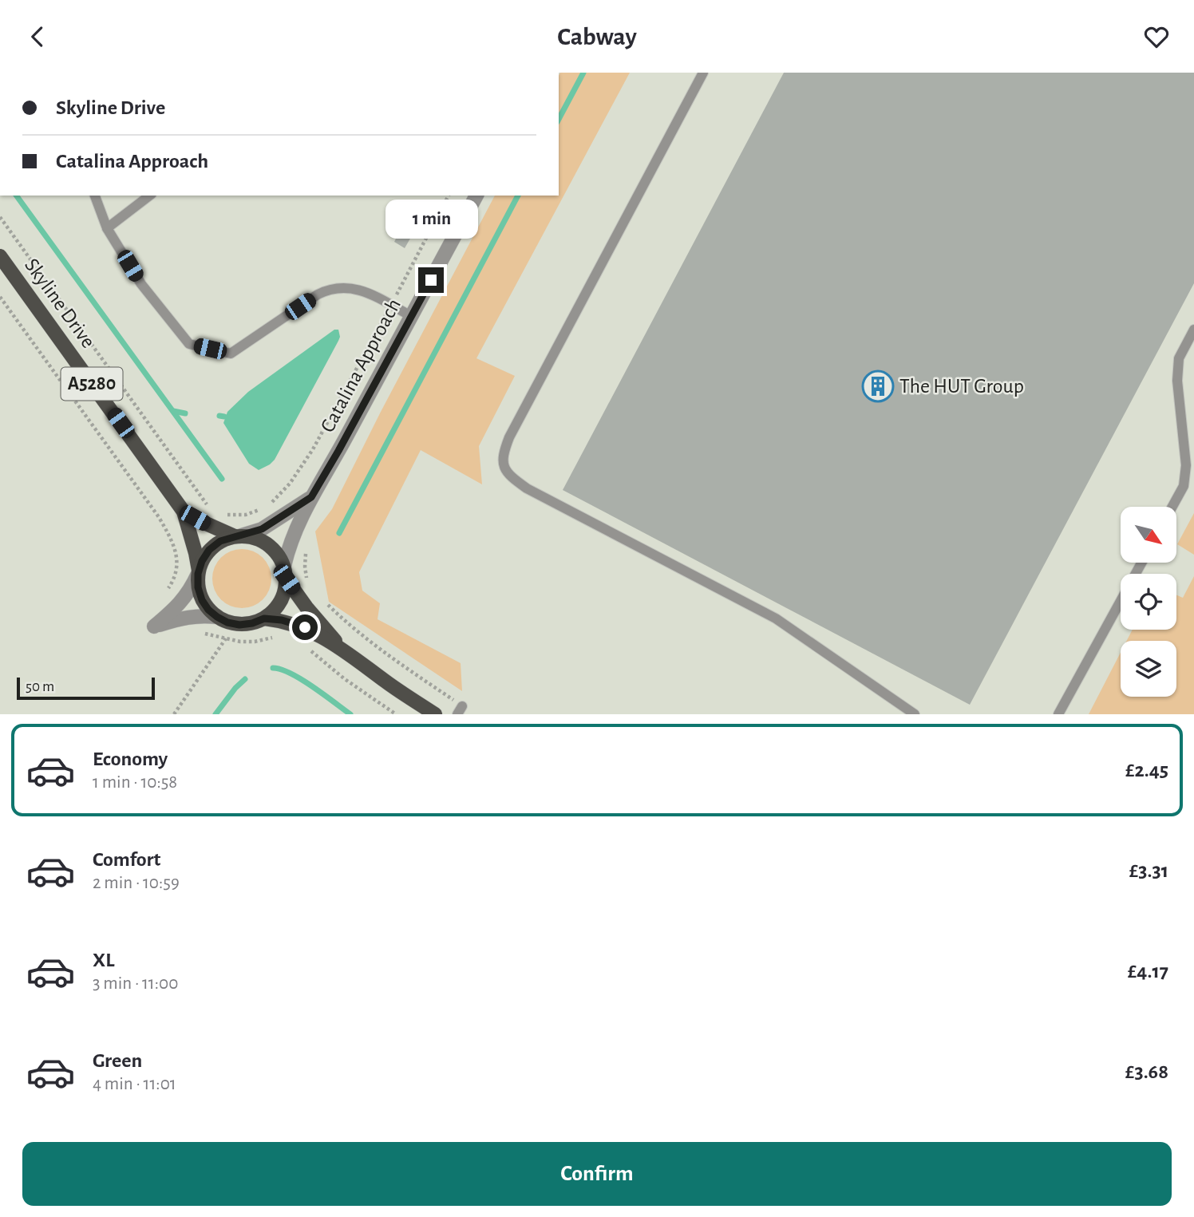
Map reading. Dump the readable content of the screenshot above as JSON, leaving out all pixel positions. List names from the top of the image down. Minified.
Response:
{"streets":{"main road":["Skyline Drive","A5280"],"street":["Catalina Approach"]},"crossings":[["Skyline Drive","Catalina Approach"],["Skyline Drive","A5280"],["Catalina Approach","A5280"]],"places":{"building":["The HUT Group"]},"scale_bar":"50 m","north":"bottom right","page":{"header":"Cabway","banner":["Skyline Drive","Catalina Approach"],"bubble":"1 min","scale":"50 m","list":[{"name":"Economy","note":"1 min · 10:58","value":"£2.45"},{"name":"Comfort","note":"2 min · 10:59","value":"£3.31"},{"name":"XL","note":"3 min · 11:00","value":"£4.17"},{"name":"Green","note":"4 min · 11:01","value":"£3.68"}],"buttons":"Confirm"}}
